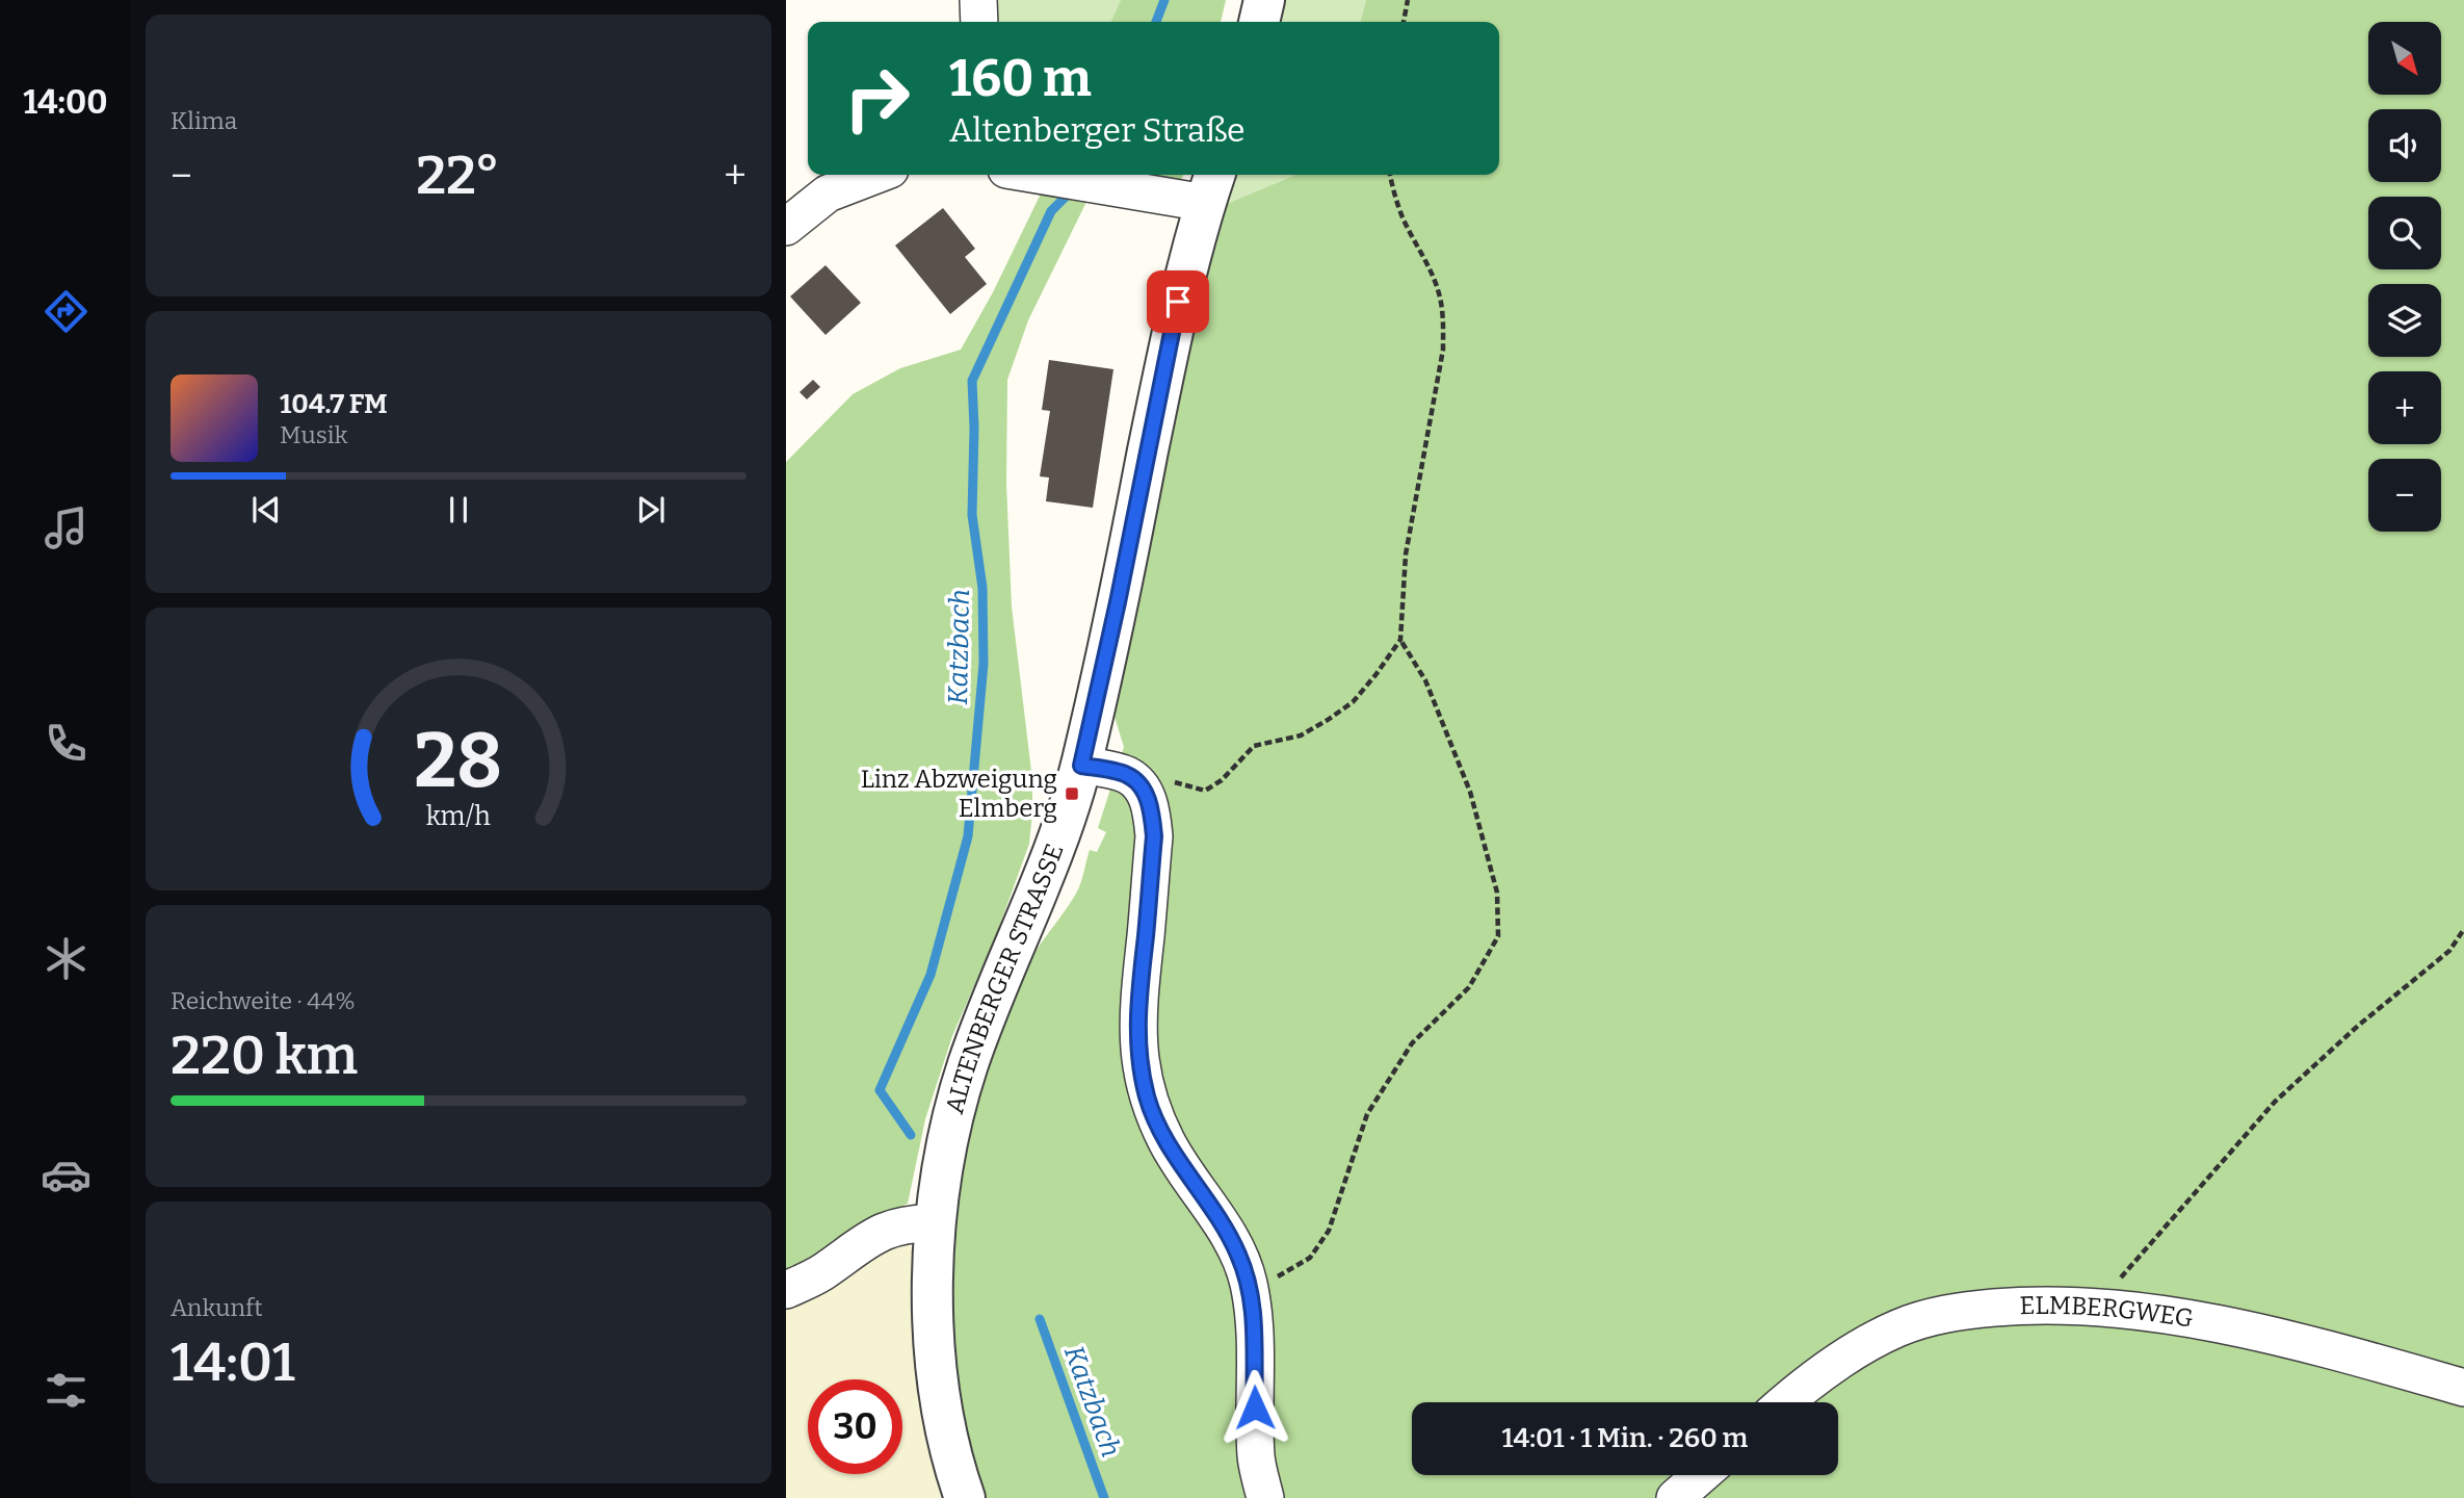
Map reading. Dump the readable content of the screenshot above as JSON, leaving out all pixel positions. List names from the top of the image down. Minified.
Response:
{"streets":{"street":["ALTENBERGER STRASSE","ELMBERGWEG"]},"water":["Katzbach"],"places":{"transit":["Linz Abzweigung Elmberg"]},"north":"bottom right","page":{"tabs":"14:00","tile":["Klima",["Reichweite · 44%","220 km"],["Ankunft","14:01"]],"map_buttons":["+","−"],"turn":["160 m","Altenberger Straße"],"heat":["−","22°","+"],"song":["104.7 FM","Musik"],"limit":"30","trip":"14:01 · 1 Min. · 260 m","gauge":["28","km/h"]}}
